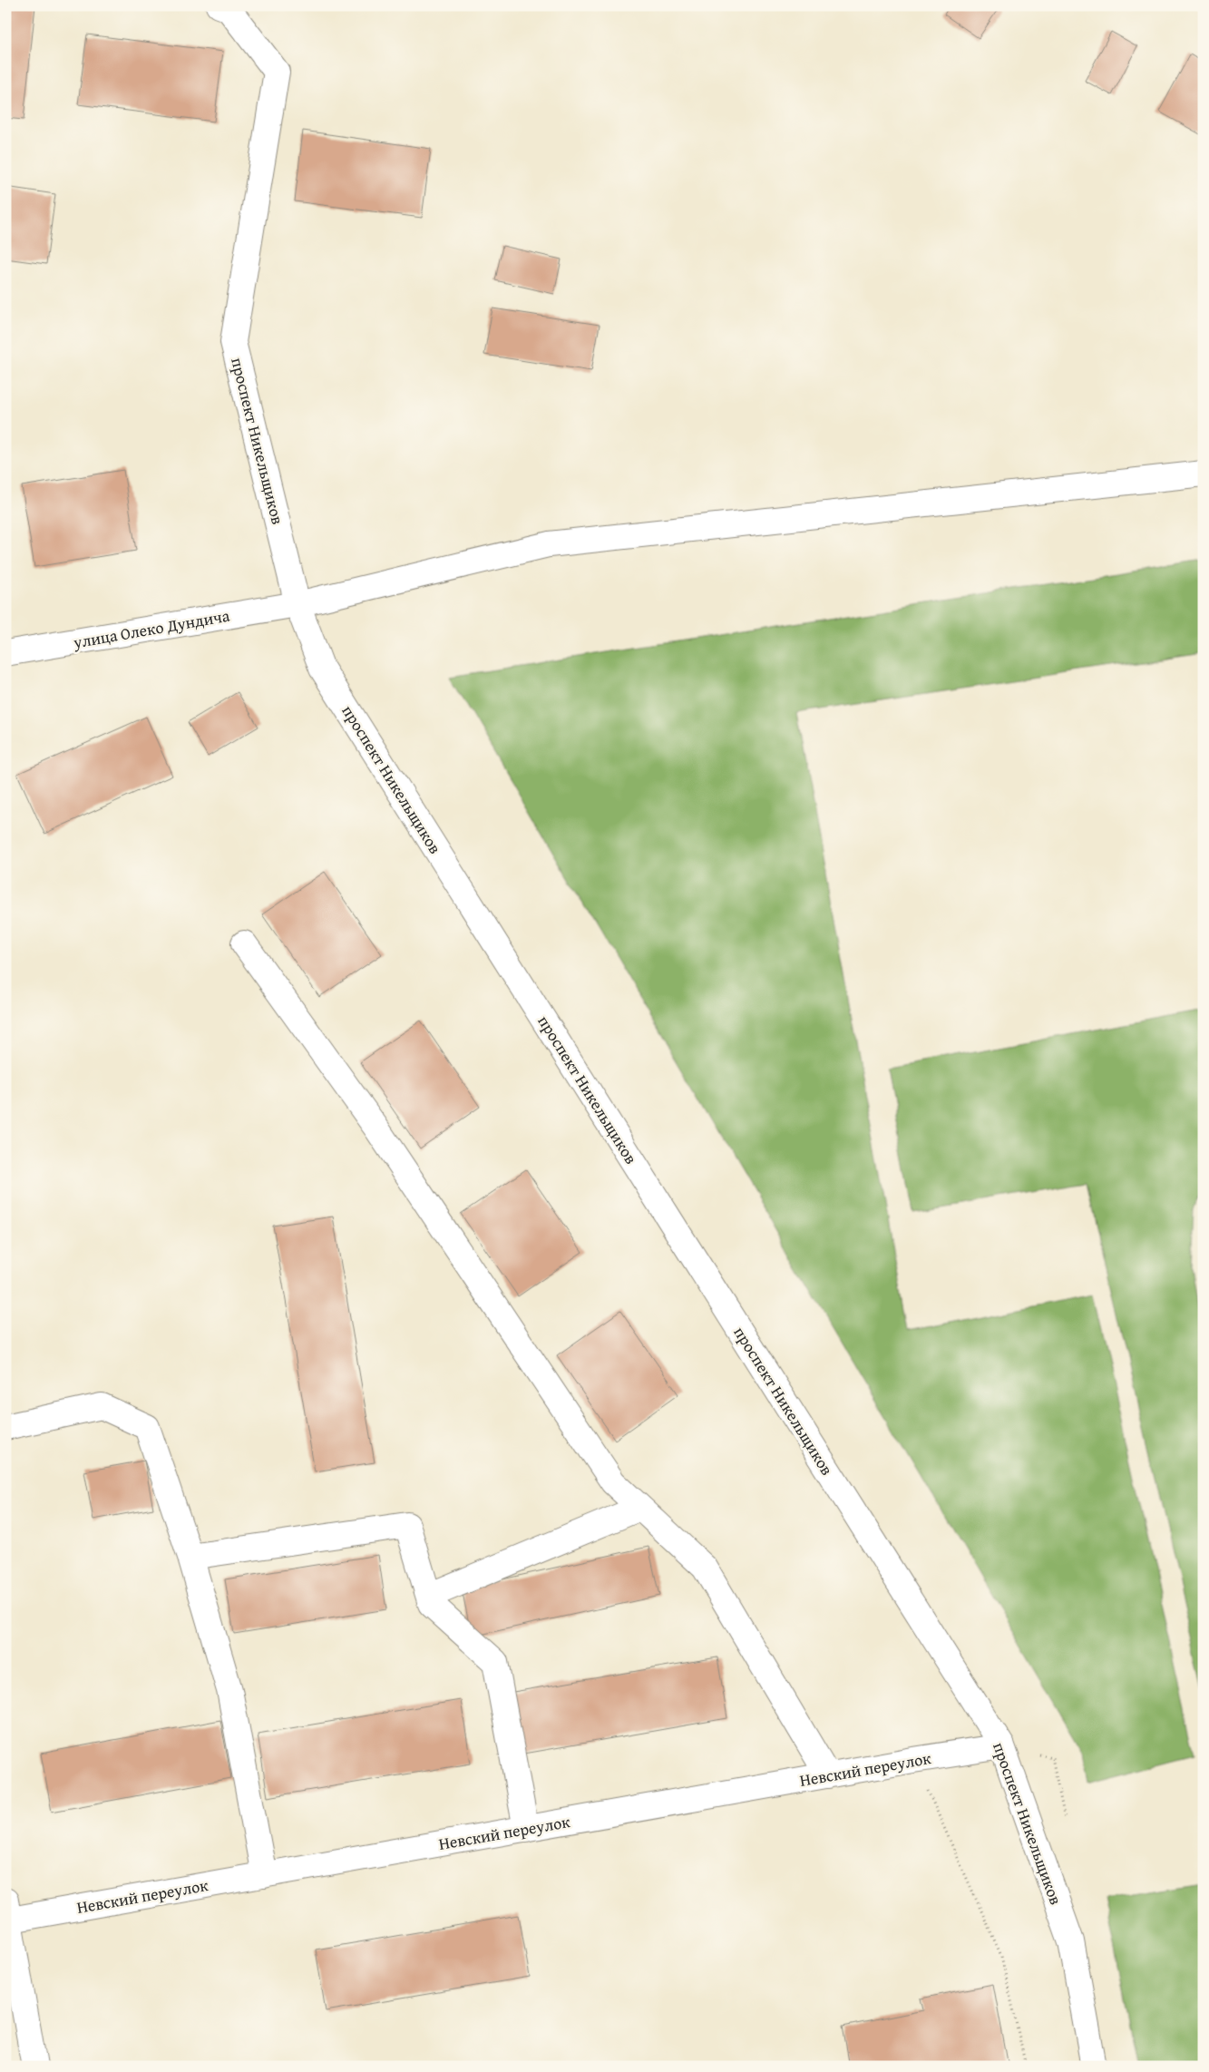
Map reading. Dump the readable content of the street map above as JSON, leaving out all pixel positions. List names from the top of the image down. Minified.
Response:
{"streets":{"street":["проспект Никельщиков","улица Олеко Дундича","Невский переулок"]},"crossings":[["проспект Никельщиков","улица Олеко Дундича"],["проспект Никельщиков","Невский переулок"]]}
